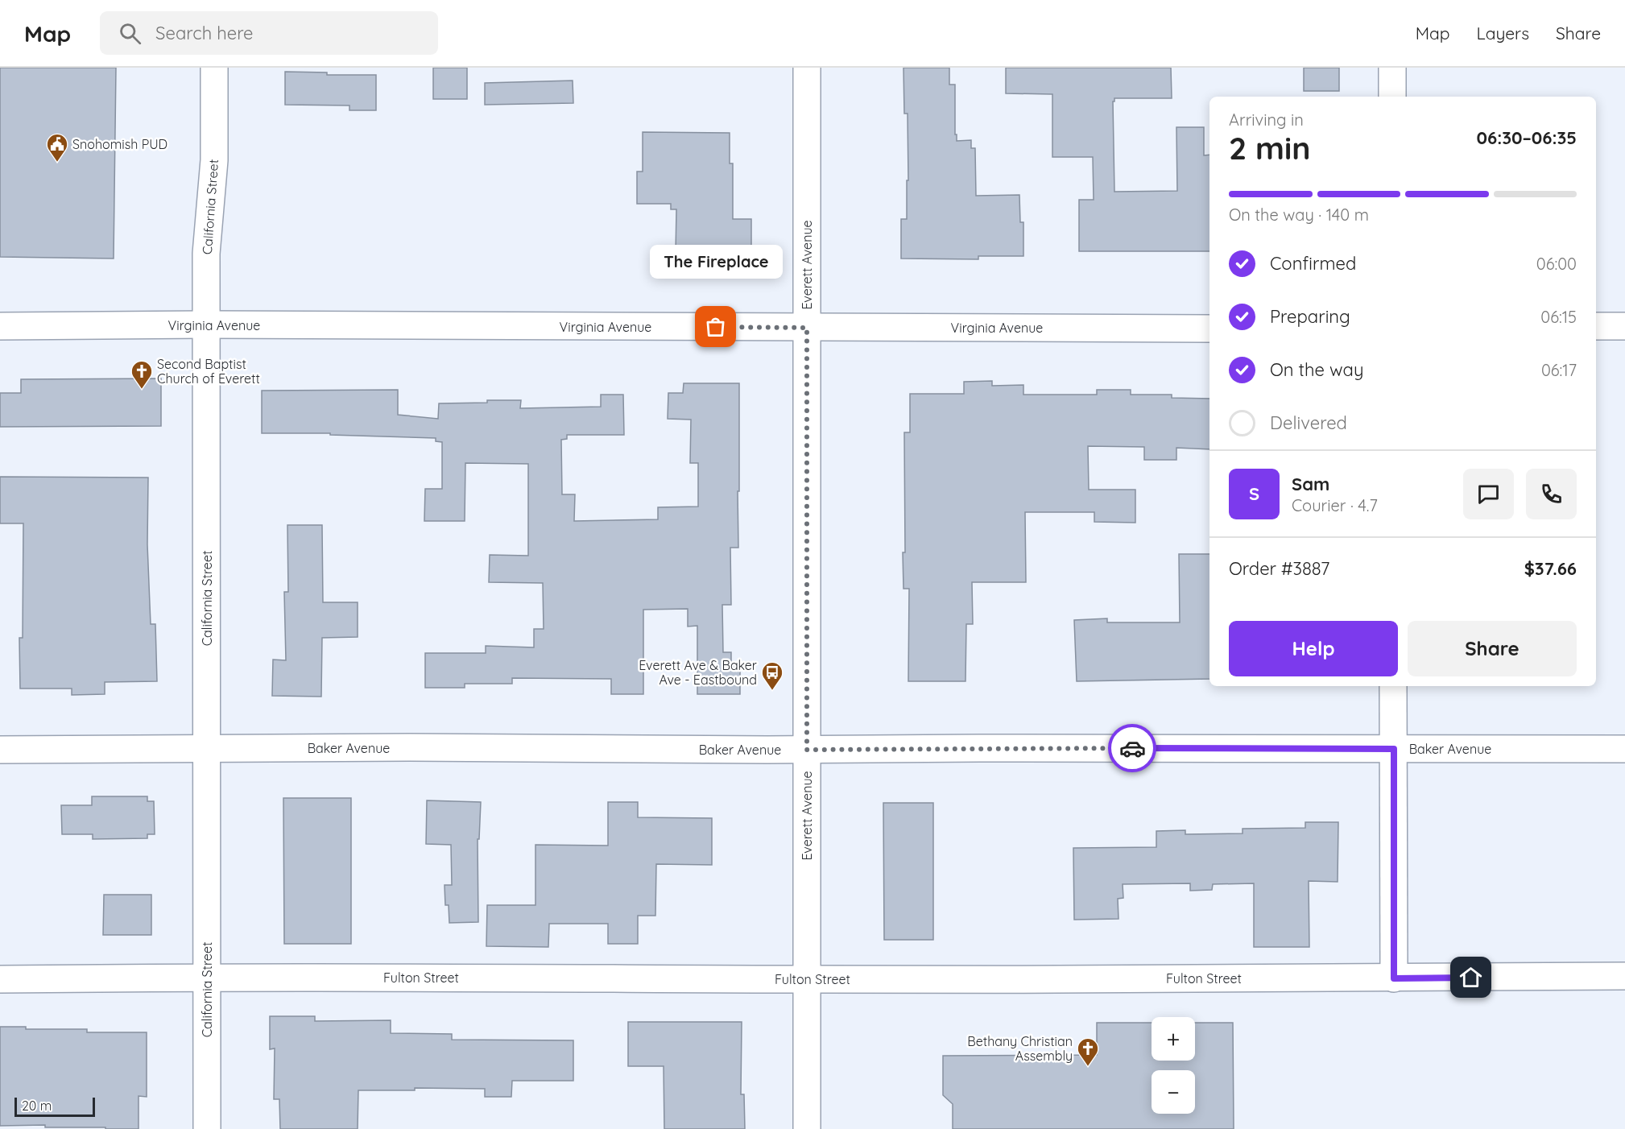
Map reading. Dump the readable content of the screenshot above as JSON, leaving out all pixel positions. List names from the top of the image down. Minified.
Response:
{"streets":{"street":["California Street","Everett Avenue","Virginia Avenue","Baker Avenue","Fulton Street"]},"crossings":[["California Street","Virginia Avenue"],["California Street","Baker Avenue"],["California Street","Fulton Street"],["Everett Avenue","Virginia Avenue"],["Everett Avenue","Baker Avenue"],["Everett Avenue","Fulton Street"]],"places":{"public building":["Snohomish PUD"],"other":["The Fireplace"],"church":["Second Baptist Church of Everett","Bethany Christian Assembly"],"bus stop":["Everett Ave & Baker Ave - Eastbound"]},"scale_bar":"20 m","page":{"header":"Map","search":"Search here","nav":["Map","Layers","Share"],"heading":["2 min","Arriving in","06:30–06:35"],"panel":["Sam","Courier · 4.7","Order #3887","$37.66"],"bar":"On the way · 140 m","list":[["Confirmed","06:00"],["Preparing","06:15"],["On the way","06:17"],"Delivered"],"bubble":"The Fireplace","round":"S","buttons":["Help","Share"],"map_buttons":["+","−"],"scale":"20 m"}}
